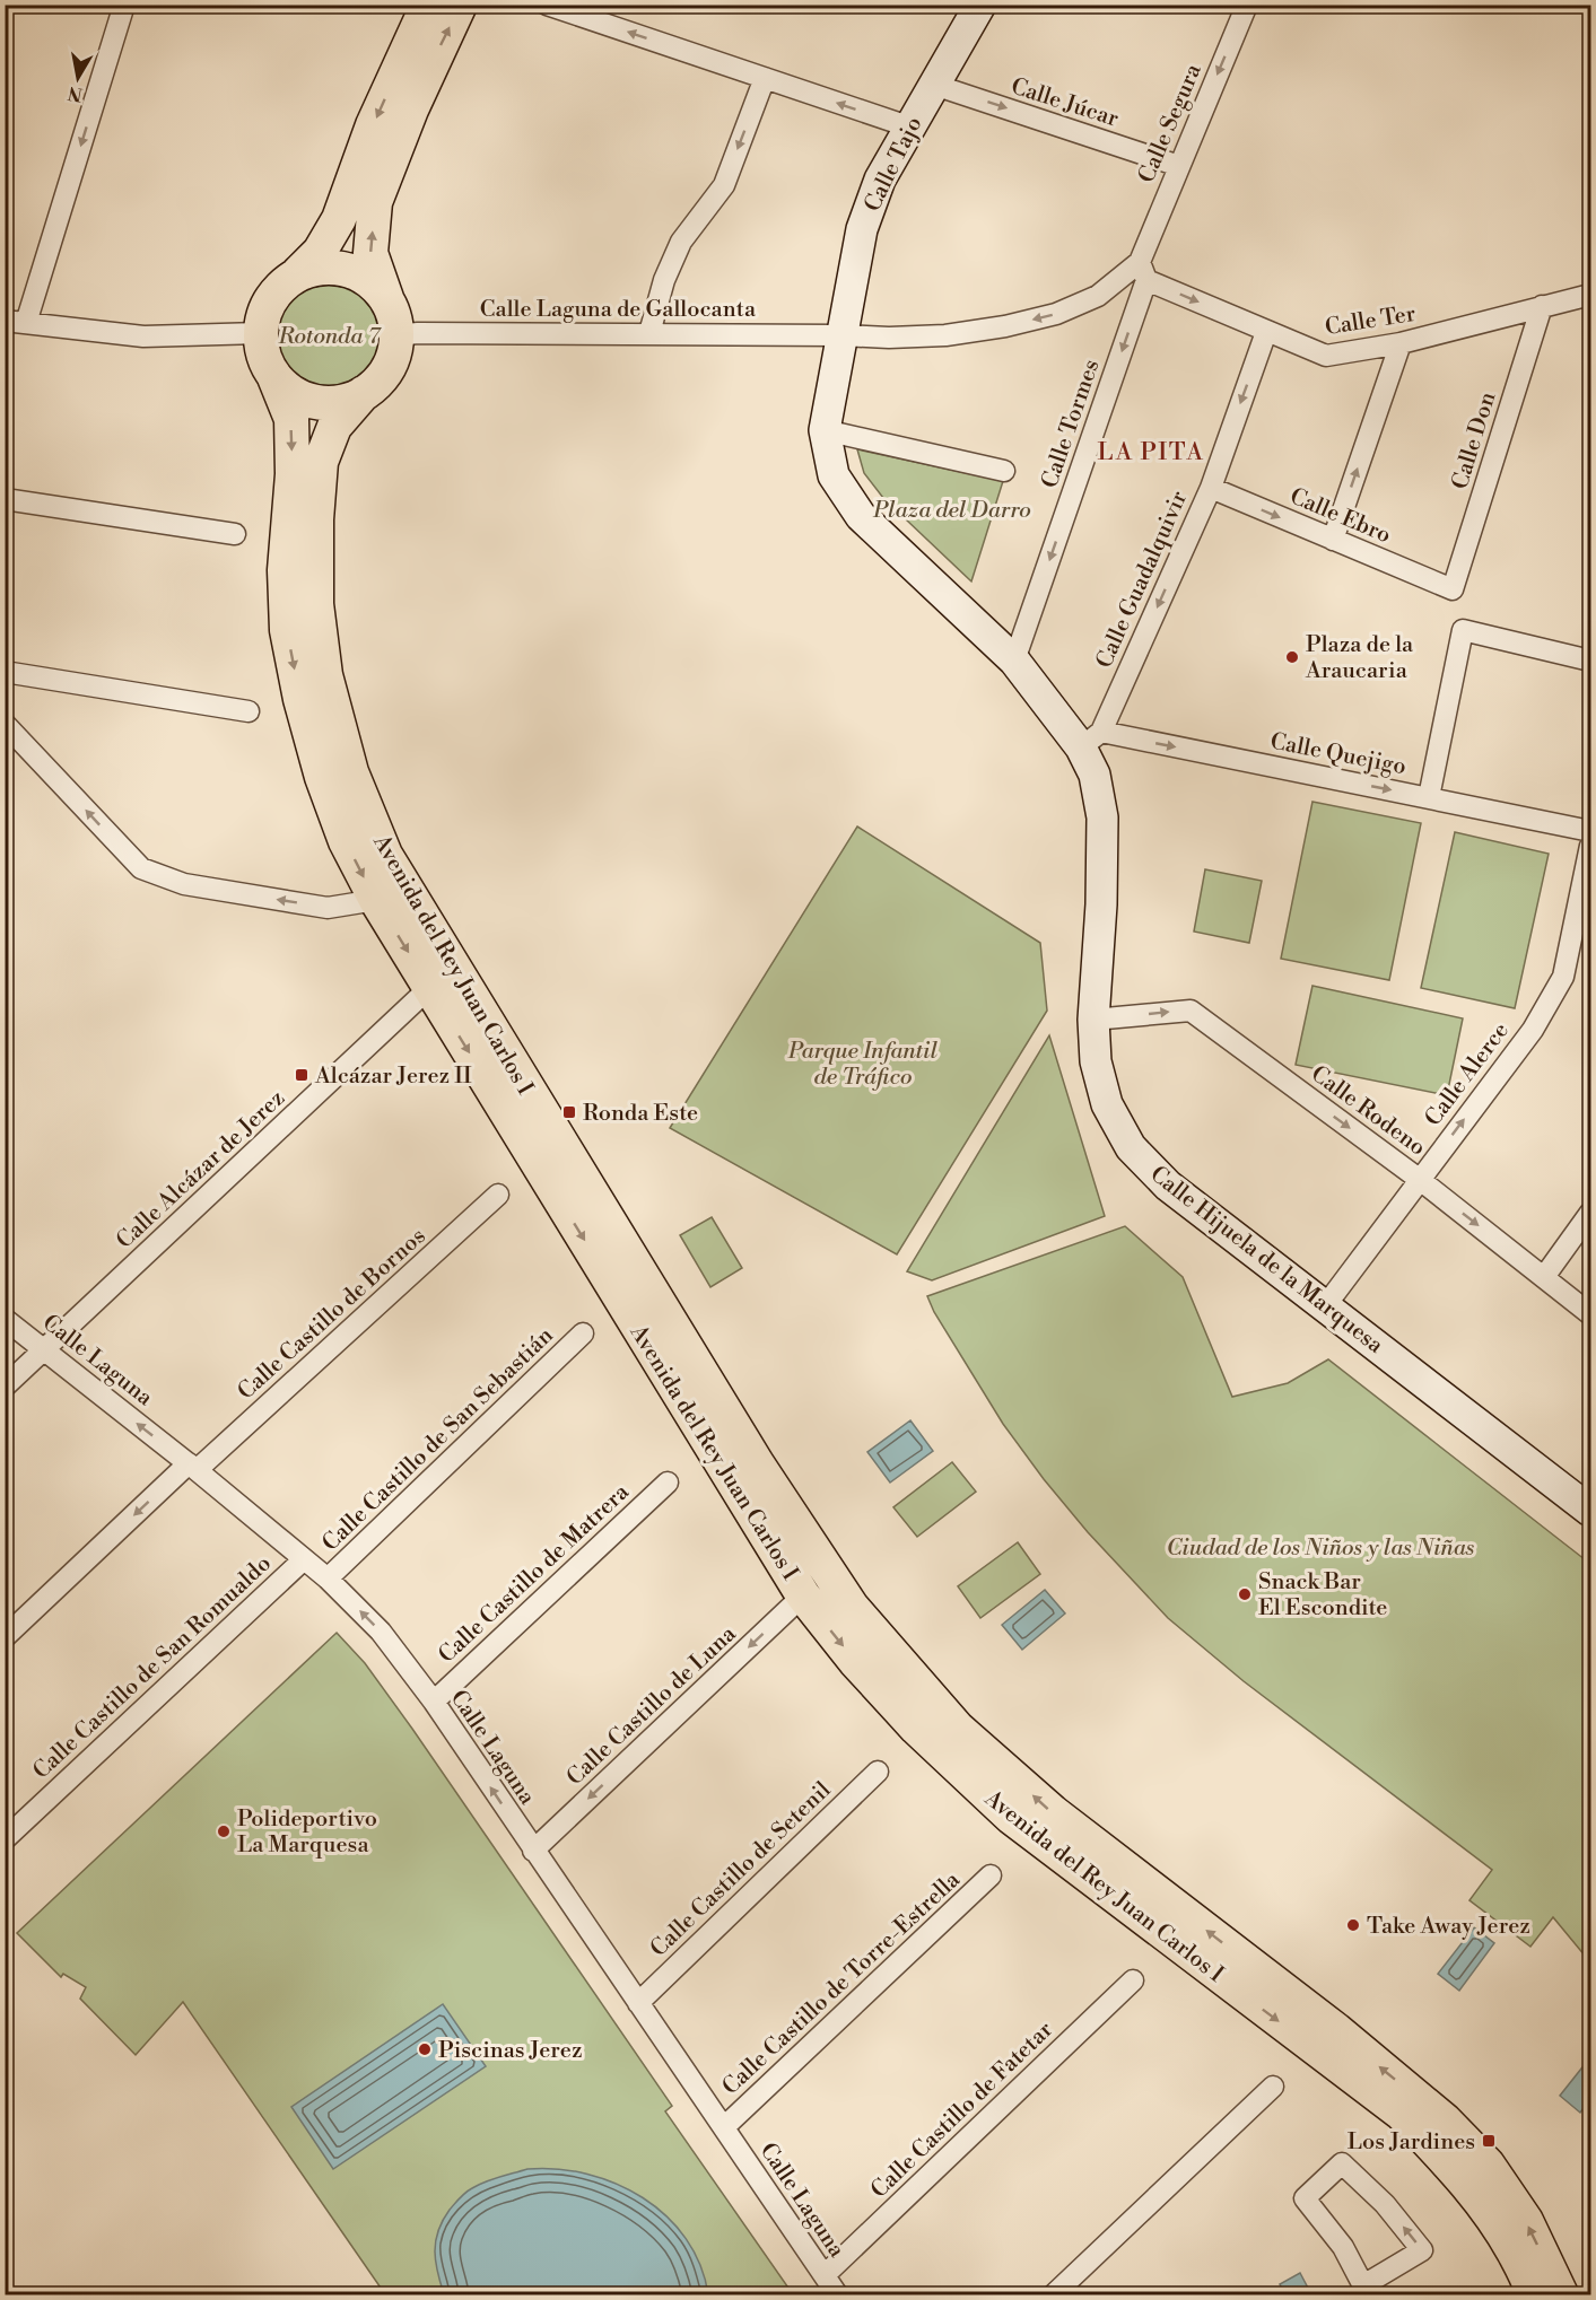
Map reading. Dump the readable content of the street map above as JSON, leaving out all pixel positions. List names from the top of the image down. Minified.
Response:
{"streets":{"main road":["Avenida del Rey Juan Carlos I"],"street":["Calle Júcar","Calle Segura","Calle Tajo","Calle Laguna de Gallocanta","Calle Ter","Calle Tormes","Calle Don","Calle Ebro","Calle Guadalquivir","Calle Quejigo","Calle Alerce","Calle Rodeno","Calle Alcázar de Jerez","Calle Hijuela de la Marquesa","Calle Castillo de Bornos","Calle Laguna","Calle Castillo de San Sebastián","Calle Castillo de Matrera","Calle Castillo de San Romualdo","Calle Castillo de Luna","Calle Castillo de Setenil","Calle Castillo de Torre-Estrella","Calle Castillo de Fatetar"]},"crossings":[["Calle Júcar","Calle Segura"],["Calle Júcar","Calle Tajo"],["Calle Segura","Calle Laguna de Gallocanta"],["Calle Segura","Calle Ter"],["Calle Segura","Calle Tormes"],["Calle Tajo","Calle Laguna de Gallocanta"],["Calle Tajo","Calle Hijuela de la Marquesa"],["Calle Laguna de Gallocanta","Calle Ter"],["Calle Laguna de Gallocanta","Calle Tormes"],["Calle Laguna de Gallocanta","Avenida del Rey Juan Carlos I"],["Calle Laguna de Gallocanta","Calle Hijuela de la Marquesa"],["Calle Ter","Calle Tormes"],["Calle Ter","Calle Don"],["Calle Ter","Calle Guadalquivir"],["Calle Tormes","Calle Hijuela de la Marquesa"],["Calle Don","Calle Ebro"],["Calle Ebro","Calle Guadalquivir"],["Calle Guadalquivir","Calle Quejigo"],["Calle Guadalquivir","Calle Hijuela de la Marquesa"],["Calle Quejigo","Calle Hijuela de la Marquesa"],["Avenida del Rey Juan Carlos I","Calle Alcázar de Jerez"],["Avenida del Rey Juan Carlos I","Calle Castillo de Luna"],["Calle Alerce","Calle Rodeno"],["Calle Alerce","Calle Hijuela de la Marquesa"],["Calle Rodeno","Calle Hijuela de la Marquesa"],["Calle Alcázar de Jerez","Calle Laguna"],["Calle Castillo de Bornos","Calle Laguna"],["Calle Laguna","Calle Castillo de San Sebastián"],["Calle Laguna","Calle Castillo de Matrera"],["Calle Laguna","Calle Castillo de San Romualdo"],["Calle Laguna","Calle Castillo de Luna"],["Calle Laguna","Calle Castillo de Setenil"],["Calle Laguna","Calle Castillo de Torre-Estrella"],["Calle Laguna","Calle Castillo de Fatetar"]],"one_way":["Calle Júcar","Calle Segura","Calle Tormes","Calle Ebro","Calle Quejigo","Calle Alerce","Calle Rodeno","Calle Castillo de Bornos","Calle Laguna","Calle Castillo de Luna"],"districts":["LA PITA"],"parks":["Rotonda 7","Plaza del Darro","Parque Infantil de Tráfico","Ciudad de los Niños y las Niñas"],"places":{"other":["Plaza de la Araucaria","Snack Bar El Escondite","Polideportivo La Marquesa","Take Away Jerez","Piscinas Jerez"],"transit":["Alcázar Jerez II","Ronda Este","Los Jardines"]},"north":"bottom"}
